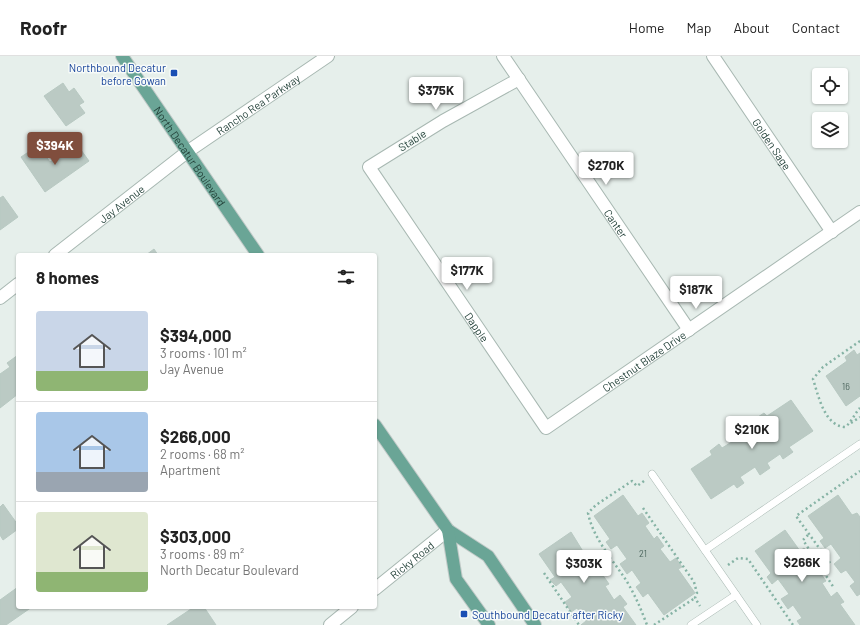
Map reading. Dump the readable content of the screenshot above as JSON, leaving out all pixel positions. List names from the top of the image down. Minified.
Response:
{"streets":{"main road":["North Decatur Boulevard"],"street":["Rancho Rea Parkway","Stable","Golden Sage","Jay Avenue","Canter","Dapple","Chestnut Blaze Drive","Ricky Road"]},"crossings":[["Rancho Rea Parkway","North Decatur Boulevard"],["Rancho Rea Parkway","Jay Avenue"],["Stable","Canter"],["Stable","Dapple"],["Golden Sage","Chestnut Blaze Drive"],["North Decatur Boulevard","Jay Avenue"],["Canter","Chestnut Blaze Drive"],["Dapple","Chestnut Blaze Drive"]],"places":{"transit":["Northbound Decatur before Gowan","Southbound Decatur after Ricky"]},"house_numbers":["16","21"],"page":{"header":"Roofr","nav":["Home","Map","About","Contact"],"price":["$375K","$394K","$270K","$177K","$187K","$210K","$266K","$303K"],"heading":"8 homes","list":[{"name":"$394,000","note":"3 rooms · 101 m² · Jay Avenue"},{"name":"$266,000","note":"2 rooms · 68 m² · Apartment"},{"name":"$303,000","note":"3 rooms · 89 m² · North Decatur Boulevard"}]}}
